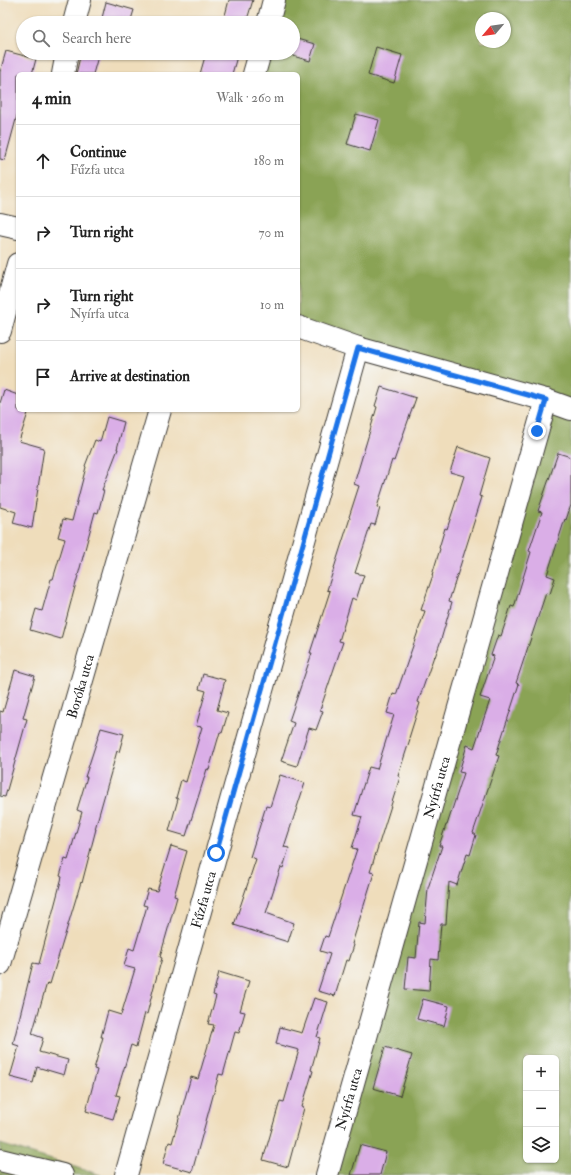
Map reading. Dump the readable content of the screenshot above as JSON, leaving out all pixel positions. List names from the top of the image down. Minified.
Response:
{"streets":{"street":["Boróka utca","Nyírfa utca","Fűzfa utca"]},"north":"bottom left","page":{"search":"Search here","heading":["4 min","Walk · 260 m"],"list":[["Continue","Fűzfa utca","180 m"],["Turn right","70 m"],["Turn right","Nyírfa utca","10 m"],"Arrive at destination"],"map_buttons":["+","−"]}}
